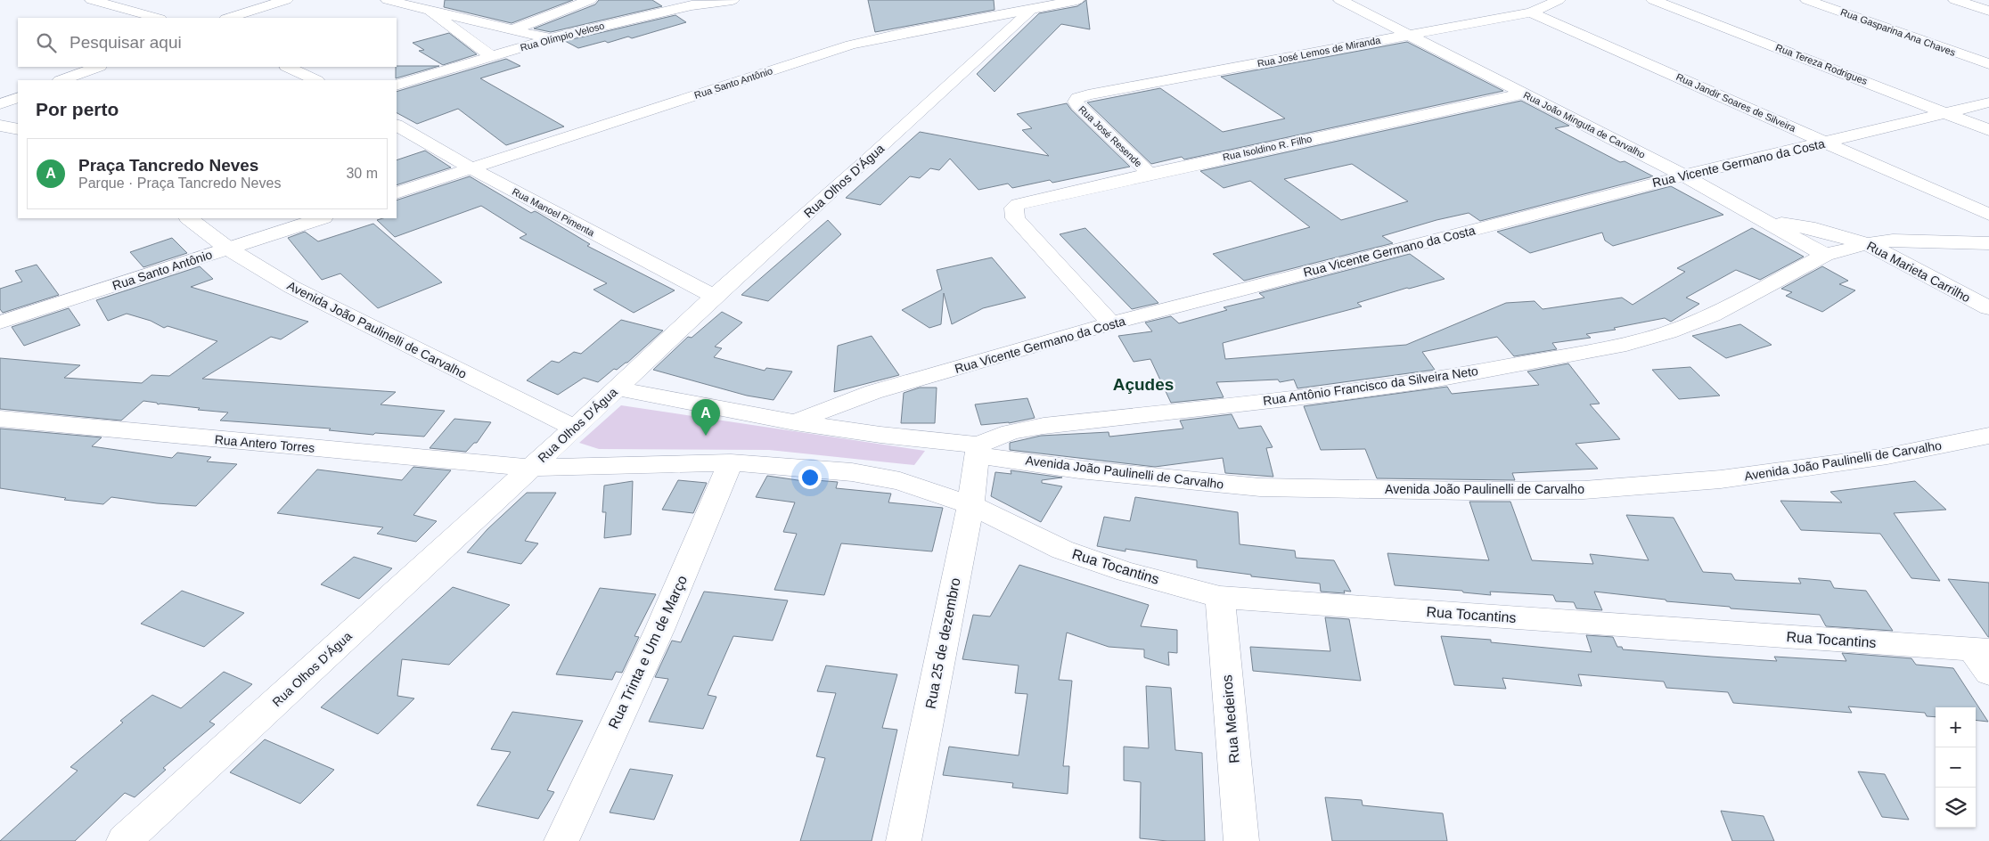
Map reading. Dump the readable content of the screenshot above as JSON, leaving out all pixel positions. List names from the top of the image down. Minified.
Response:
{"streets":{"street":["Rua Gasparina Ana Chaves","Rua Olímpio Veloso","Rua José Lemos de Miranda","Rua Tereza Rodrigues","Rua Santo Antônio","Rua Jandir Soares de Silveira","Rua João Minguta de Carvalho","Rua José Resende","Rua Isoldino R. Filho","Rua Vicente Germano da Costa","Rua Olhos D'Água","Rua Manoel Pimenta","Rua Marieta Carrilho","Avenida João Paulinelli de Carvalho","Rua Antônio Francisco da Silveira Neto","Rua Antero Torres","Rua Tocantins","Rua 25 de dezembro","Rua Trinta e Um de Março","Rua Medeiros"]},"crossings":[["Rua José Lemos de Miranda","Rua Jandir Soares de Silveira"],["Rua José Lemos de Miranda","Rua João Minguta de Carvalho"],["Rua José Lemos de Miranda","Rua José Resende"],["Rua Tereza Rodrigues","Rua Vicente Germano da Costa"],["Rua Santo Antônio","Rua Olhos D'Água"],["Rua Santo Antônio","Rua Manoel Pimenta"],["Rua Santo Antônio","Avenida João Paulinelli de Carvalho"],["Rua Jandir Soares de Silveira","Rua Vicente Germano da Costa"],["Rua João Minguta de Carvalho","Rua Isoldino R. Filho"],["Rua João Minguta de Carvalho","Rua Vicente Germano da Costa"],["Rua João Minguta de Carvalho","Rua Marieta Carrilho"],["Rua João Minguta de Carvalho","Rua Antônio Francisco da Silveira Neto"],["Rua José Resende","Rua Isoldino R. Filho"],["Rua Isoldino R. Filho","Rua Vicente Germano da Costa"],["Rua Vicente Germano da Costa","Avenida João Paulinelli de Carvalho"],["Rua Olhos D'Água","Rua Manoel Pimenta"],["Rua Olhos D'Água","Avenida João Paulinelli de Carvalho"],["Rua Olhos D'Água","Rua Antero Torres"],["Rua Marieta Carrilho","Rua Antônio Francisco da Silveira Neto"],["Avenida João Paulinelli de Carvalho","Rua Antônio Francisco da Silveira Neto"],["Avenida João Paulinelli de Carvalho","Rua 25 de dezembro"],["Rua Antônio Francisco da Silveira Neto","Rua 25 de dezembro"],["Rua Antero Torres","Rua Tocantins"],["Rua Antero Torres","Rua Trinta e Um de Março"],["Rua Tocantins","Rua 25 de dezembro"],["Rua Tocantins","Rua Trinta e Um de Março"],["Rua Tocantins","Rua Medeiros"]],"districts":["Açudes"],"page":{"search":"Pesquisar aqui","heading":"Por perto","list":[{"mark":"A","name":"Praça Tancredo Neves","note":"Parque · Praça Tancredo Neves","value":"30 m"}],"pins":"A","map_buttons":["+","−"]}}
